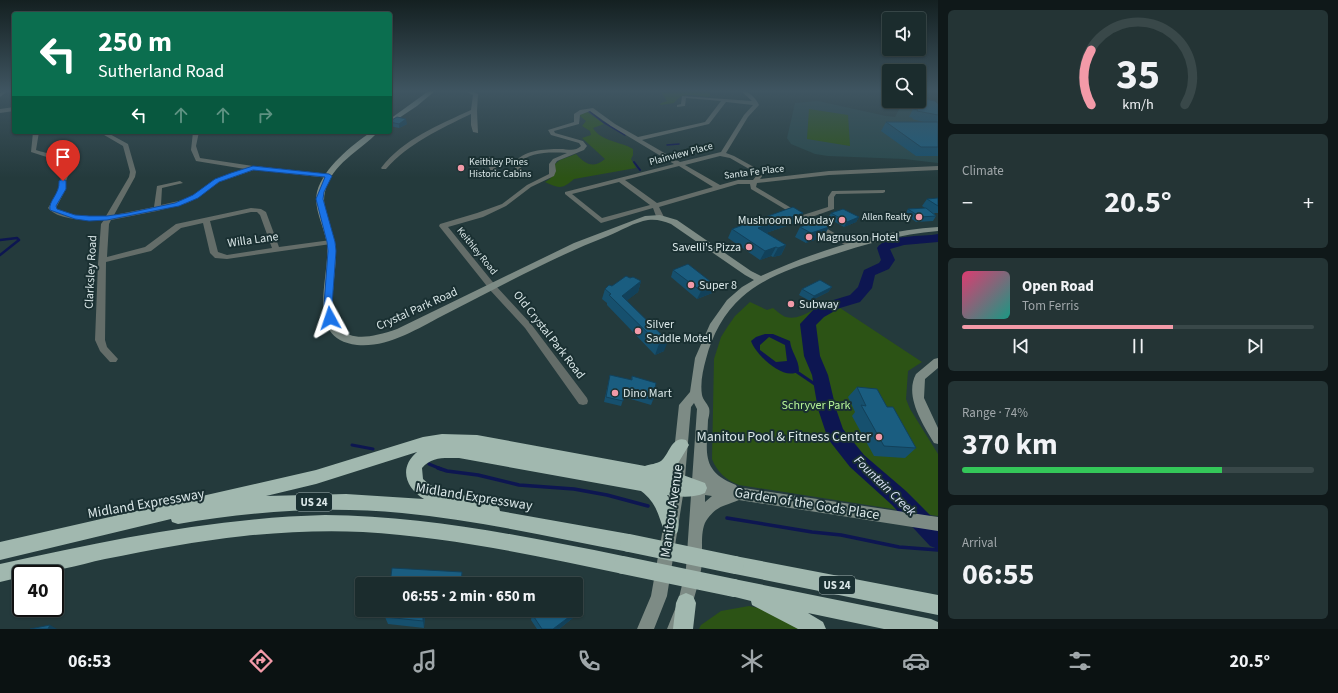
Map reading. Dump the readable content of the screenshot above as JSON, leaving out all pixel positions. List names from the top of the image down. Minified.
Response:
{"streets":{"highway":["Midland Expressway","US 24"],"street":["Plainview Place","Santa Fe Place","Willa Lane","Keithley Road","Clarksley Road","Crystal Park Road","Old Crystal Park Road","Garden of the Gods Place","Manitou Avenue"]},"crossings":[["Plainview Place","Santa Fe Place"],["Santa Fe Place","Crystal Park Road"],["Willa Lane","Crystal Park Road"],["Keithley Road","Crystal Park Road"],["Keithley Road","Old Crystal Park Road"],["Crystal Park Road","Old Crystal Park Road"],["Crystal Park Road","Manitou Avenue"],["Garden of the Gods Place","Manitou Avenue"]],"water":["Fountain Creek"],"parks":["Schryver Park"],"places":["Keithley Pines Historic Cabins","Allen Realty","Mushroom Monday","Magnuson Hotel","Savelli's Pizza","Super 8","Subway","Silver Saddle Motel","Dino Mart","Manitou Pool & Fitness Center"],"page":{"turn":["250 m","Sutherland Road"],"tile":["Climate",["Range · 74%","370 km"],["Arrival","06:55"]],"heat":["−","20.5°","+"],"song":["Open Road","Tom Ferris"],"limit":"40","trip":"06:55 · 2 min · 650 m","tabs":["06:53","20.5°"],"gauge":["35","km/h"]}}
